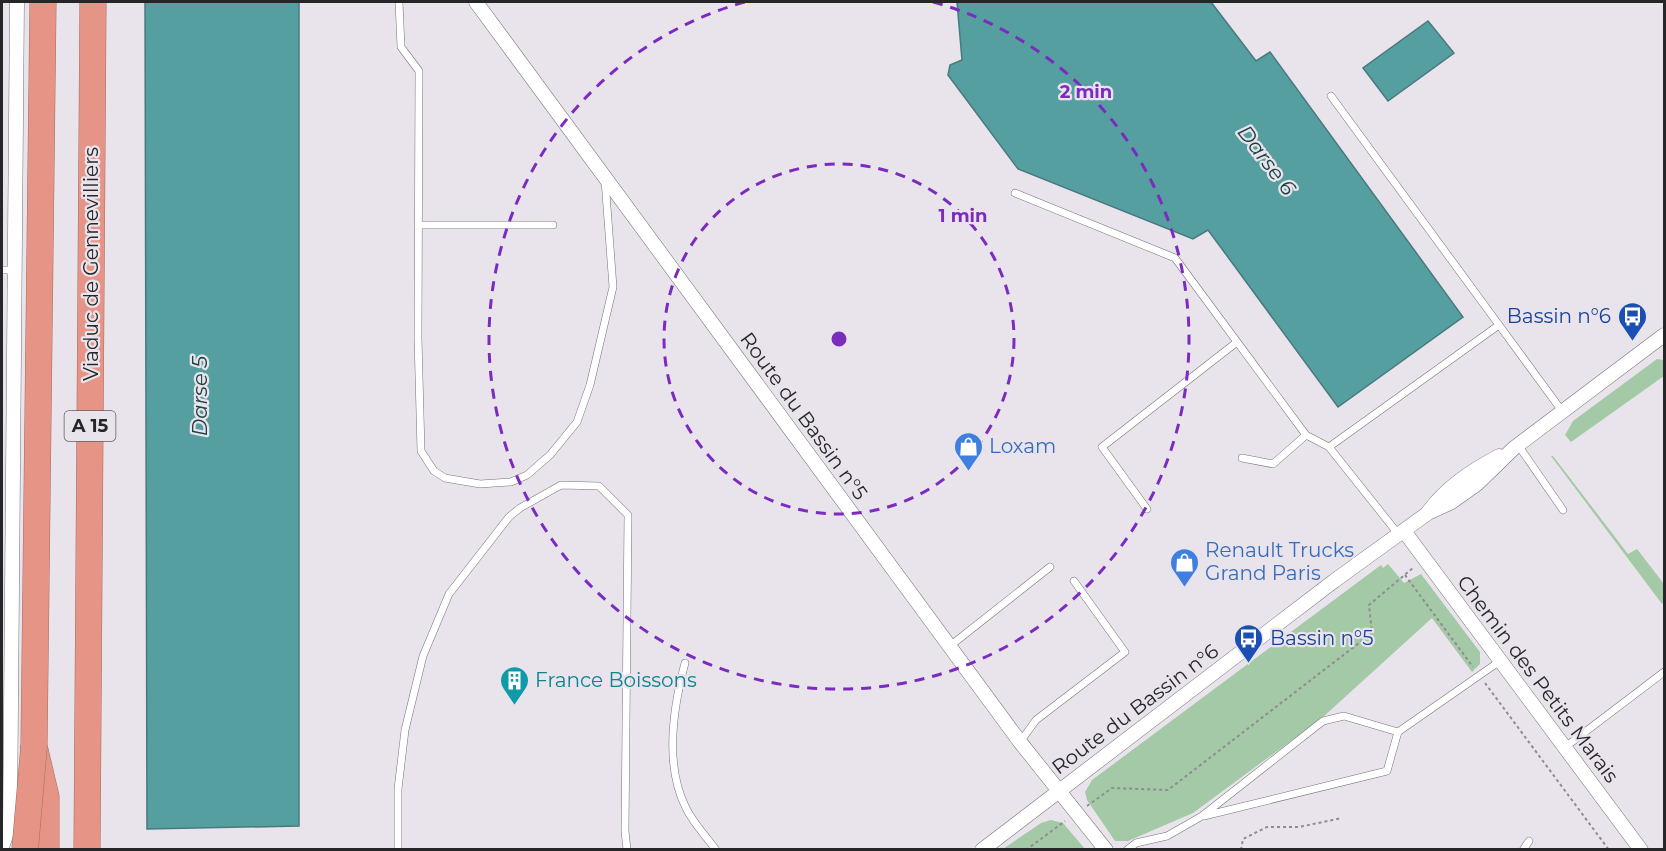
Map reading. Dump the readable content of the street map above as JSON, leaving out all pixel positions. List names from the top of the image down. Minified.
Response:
{"streets":{"highway":["Viaduc de Gennevilliers","A 15"],"street":["Route du Bassin n°5","Chemin des Petits Marais","Route du Bassin n°6"]},"crossings":[["Route du Bassin n°5","Route du Bassin n°6"],["Chemin des Petits Marais","Route du Bassin n°6"]],"water":["Darse 6","Darse 5"],"places":{"bus stop":["Bassin n°6","Bassin n°5"],"shop":["Loxam","Renault Trucks Grand Paris"],"building":["France Boissons"]},"rings":["2 min","1 min"]}
